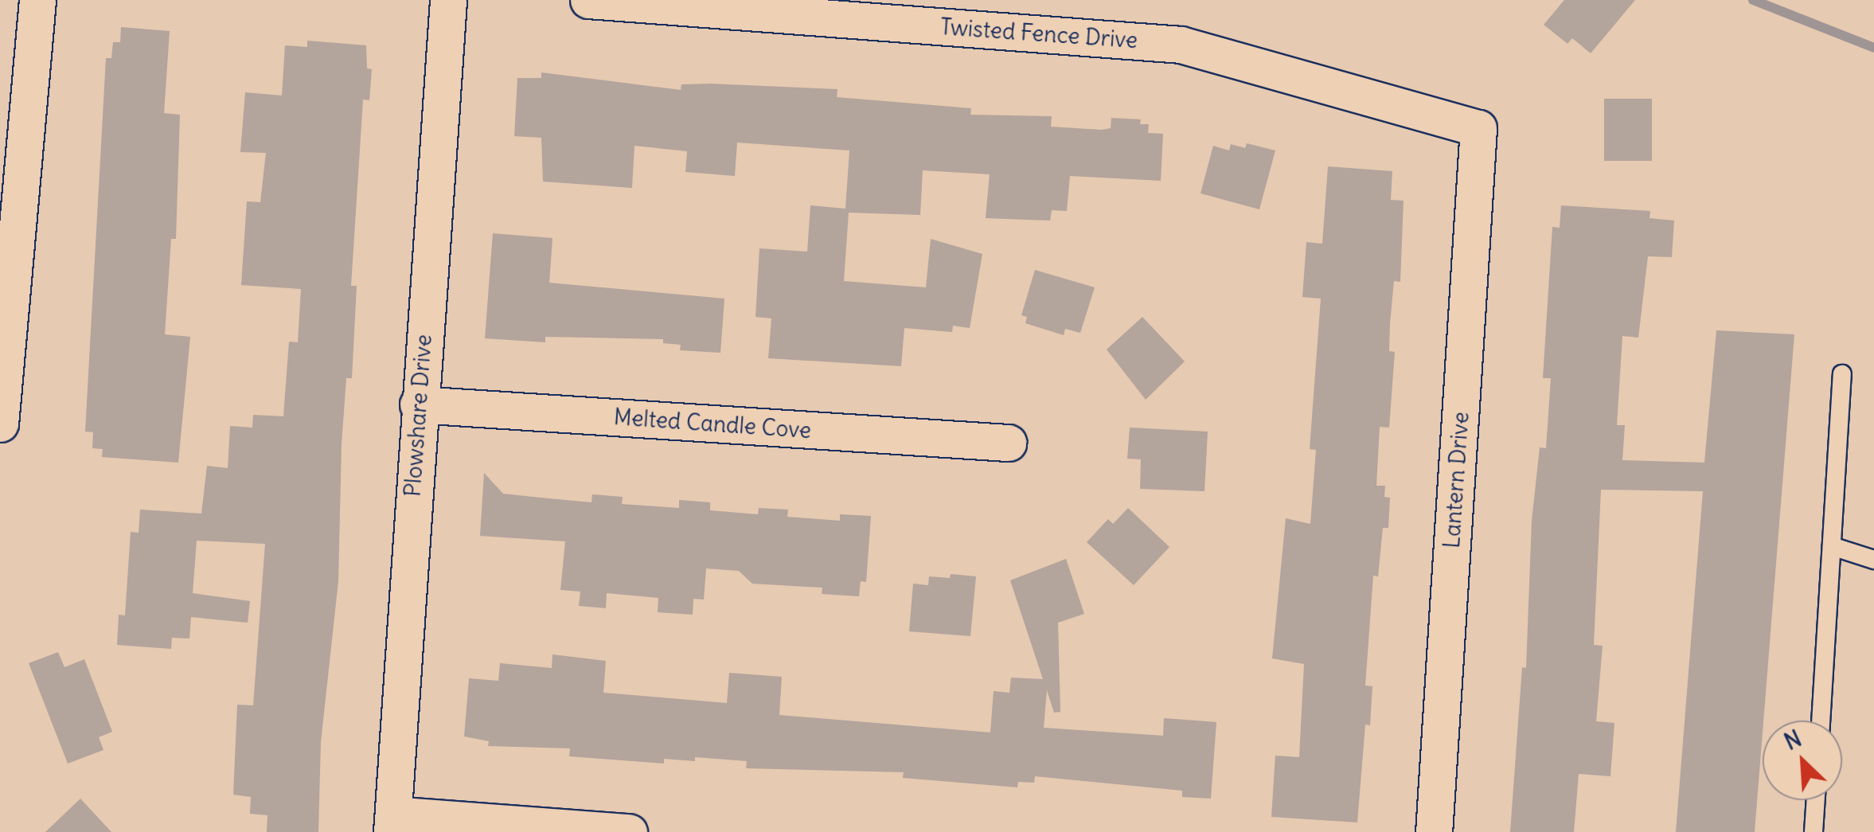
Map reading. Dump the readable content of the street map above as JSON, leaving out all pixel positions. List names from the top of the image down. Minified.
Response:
{"streets":{"street":["Twisted Fence Drive","Plowshare Drive","Melted Candle Cove","Lantern Drive"]},"crossings":[["Twisted Fence Drive","Lantern Drive"],["Plowshare Drive","Melted Candle Cove"]],"north":"top left"}
